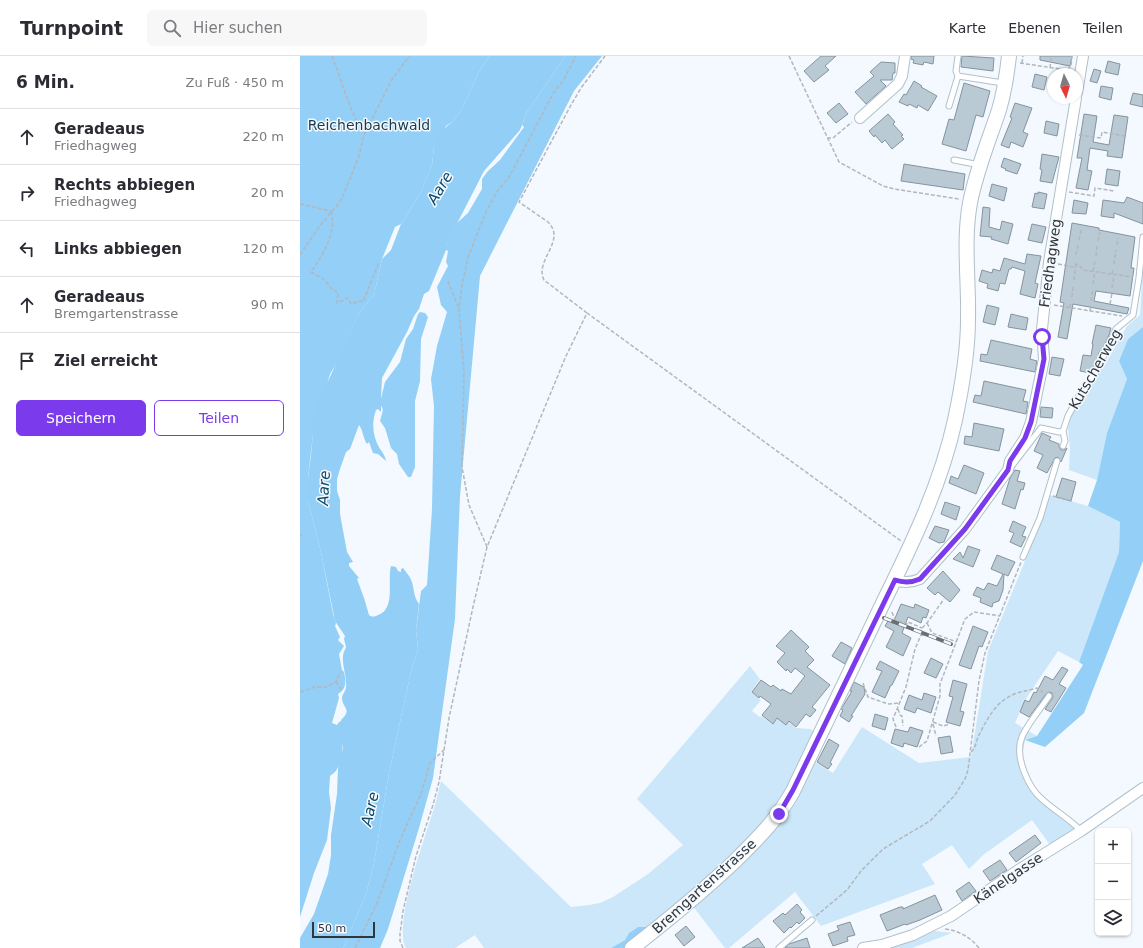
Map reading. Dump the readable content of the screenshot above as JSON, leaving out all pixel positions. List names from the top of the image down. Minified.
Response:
{"streets":{"street":["Friedhagweg","Känelgasse","Bremgartenstrasse"],"lane":["Kutscherweg"]},"crossings":[["Friedhagweg","Bremgartenstrasse"]],"water":["Aare"],"parks":["Reichenbachwald"],"scale_bar":"50 m","north":"bottom","page":{"header":"Turnpoint","search":"Hier suchen","nav":["Karte","Ebenen","Teilen"],"heading":["6 Min.","Zu Fuß · 450 m"],"list":[["Geradeaus","Friedhagweg","220 m"],["Rechts abbiegen","Friedhagweg","20 m"],["Links abbiegen","120 m"],["Geradeaus","Bremgartenstrasse","90 m"],"Ziel erreicht"],"buttons":["Speichern","Teilen"],"map_buttons":["+","−"],"scale":"50 m"}}
